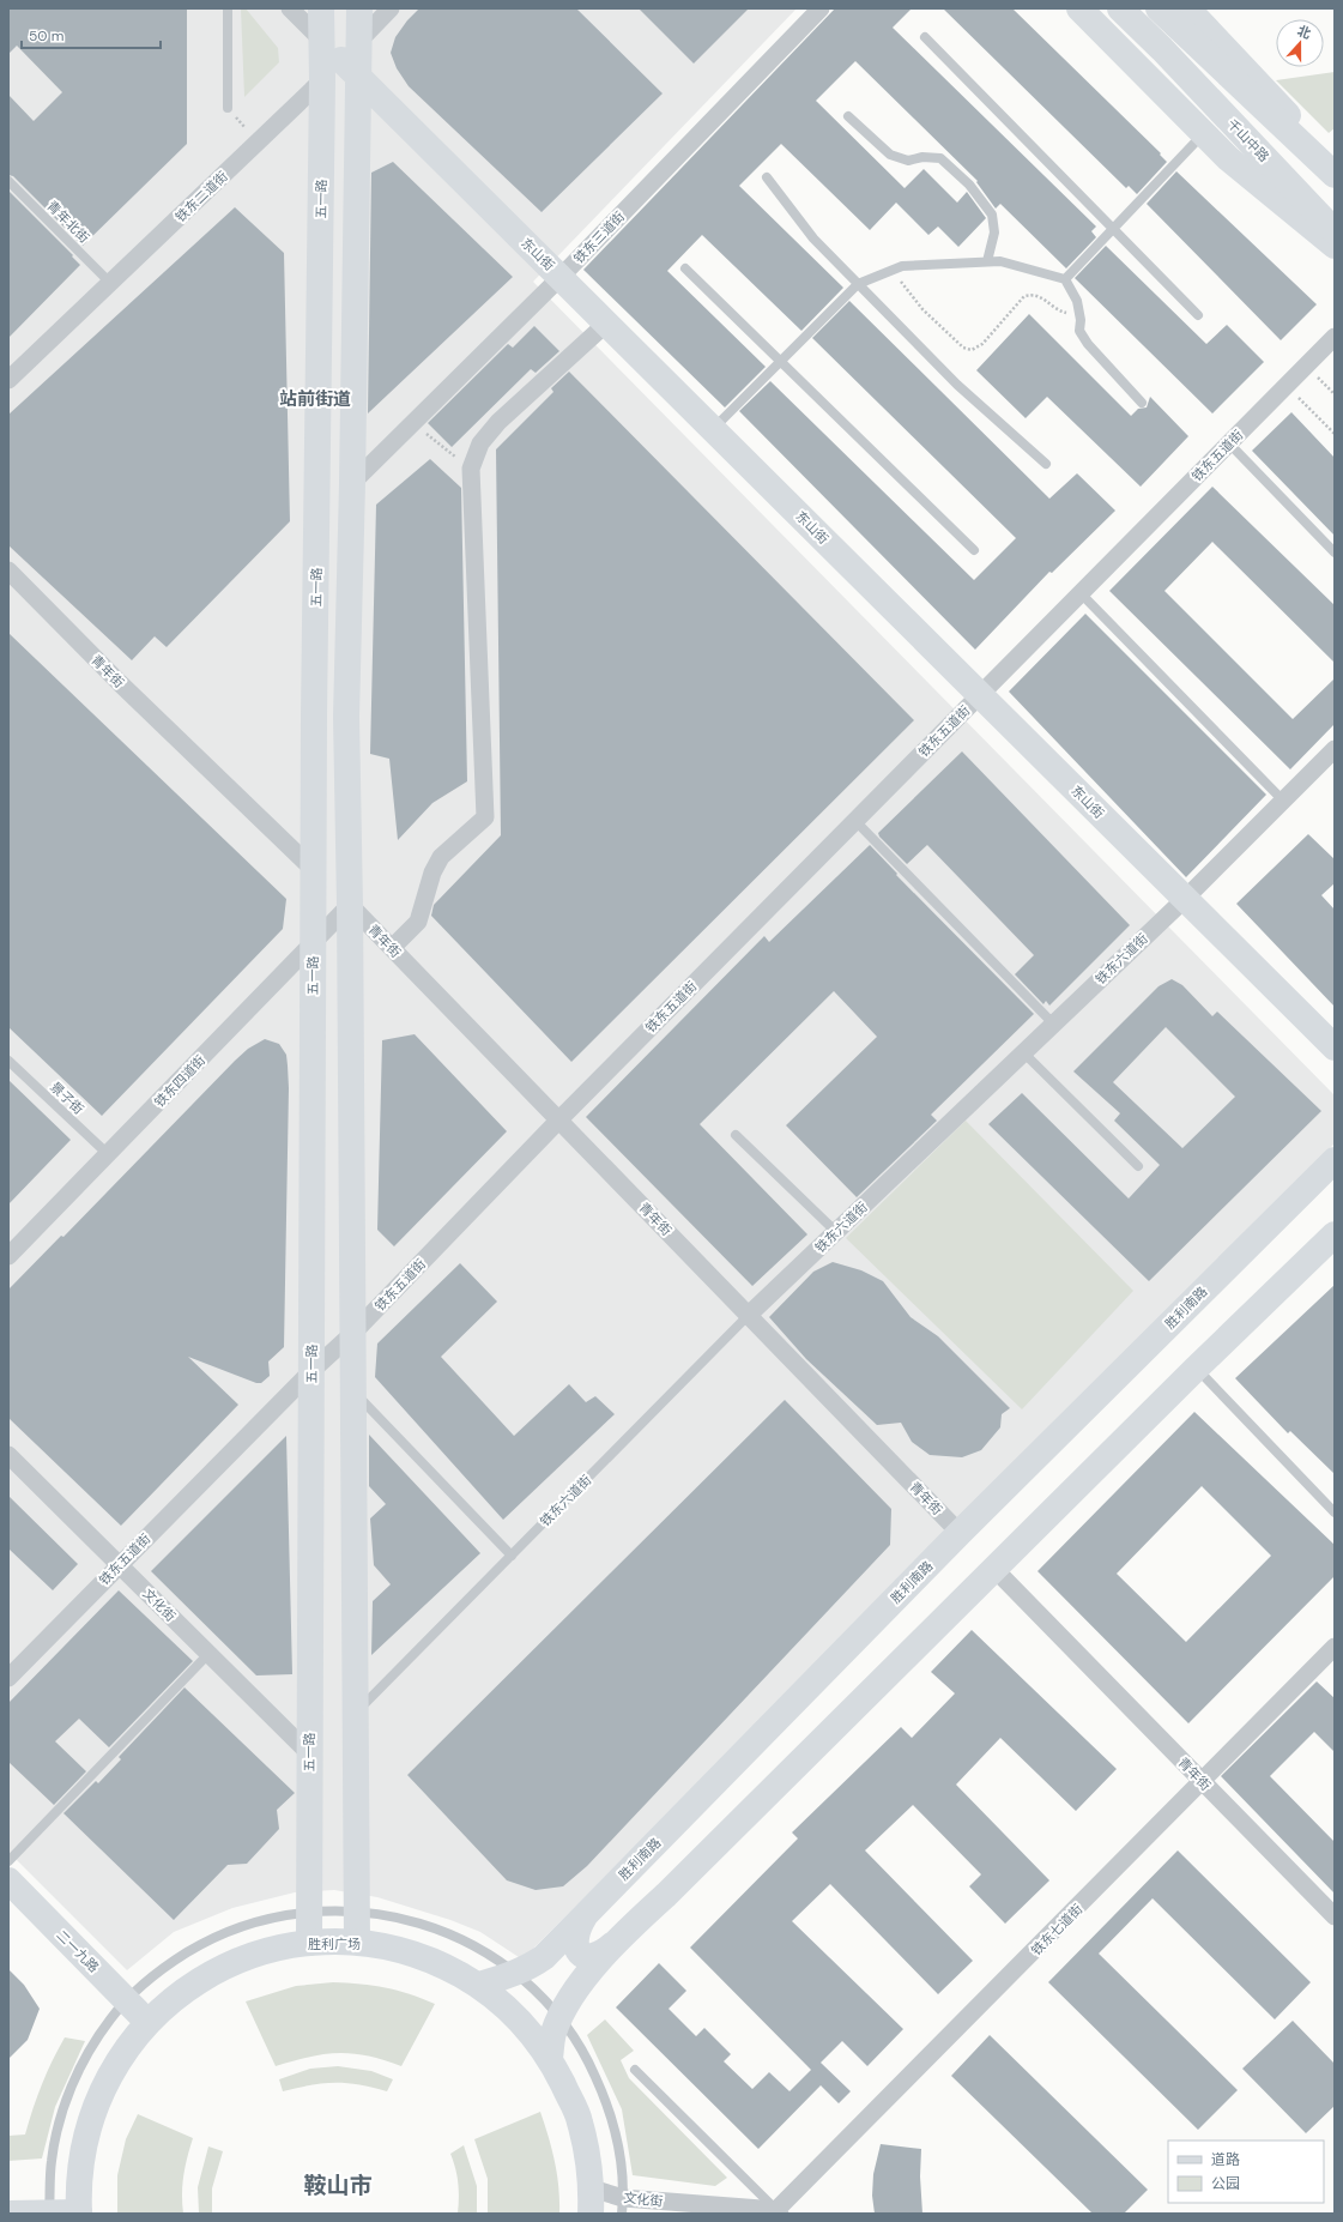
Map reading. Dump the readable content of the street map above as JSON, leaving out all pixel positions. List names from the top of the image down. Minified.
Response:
{"streets":{"main road":["千山中路","五一路","东山街","胜利南路","胜利广场","二一九路"],"street":["铁东二道街","铁东三道街","铁东五道街","青年街","铁东六道街","铁东四道街","文化街","铁东七道街"],"lane":["青年北街","景子街"]},"crossings":[["铁东二道街","五一路"],["铁东二道街","青年北街"],["铁东二道街","东山街"],["五一路","东山街"],["五一路","铁东五道街"],["五一路","青年街"],["五一路","铁东四道街"],["五一路","文化街"],["五一路","胜利广场"],["铁东三道街","东山街"],["东山街","铁东五道街"],["东山街","铁东六道街"],["铁东五道街","青年街"],["铁东五道街","文化街"],["青年街","铁东六道街"],["青年街","铁东四道街"],["青年街","胜利南路"],["青年街","铁东七道街"],["铁东四道街","景子街"],["胜利南路","胜利广场"],["文化街","铁东七道街"],["文化街","胜利广场"],["胜利广场","二一九路"]],"districts":["站前街道","鞍山市"],"legend":["道路","公园"],"scale_bar":"50 m","north":"top"}
